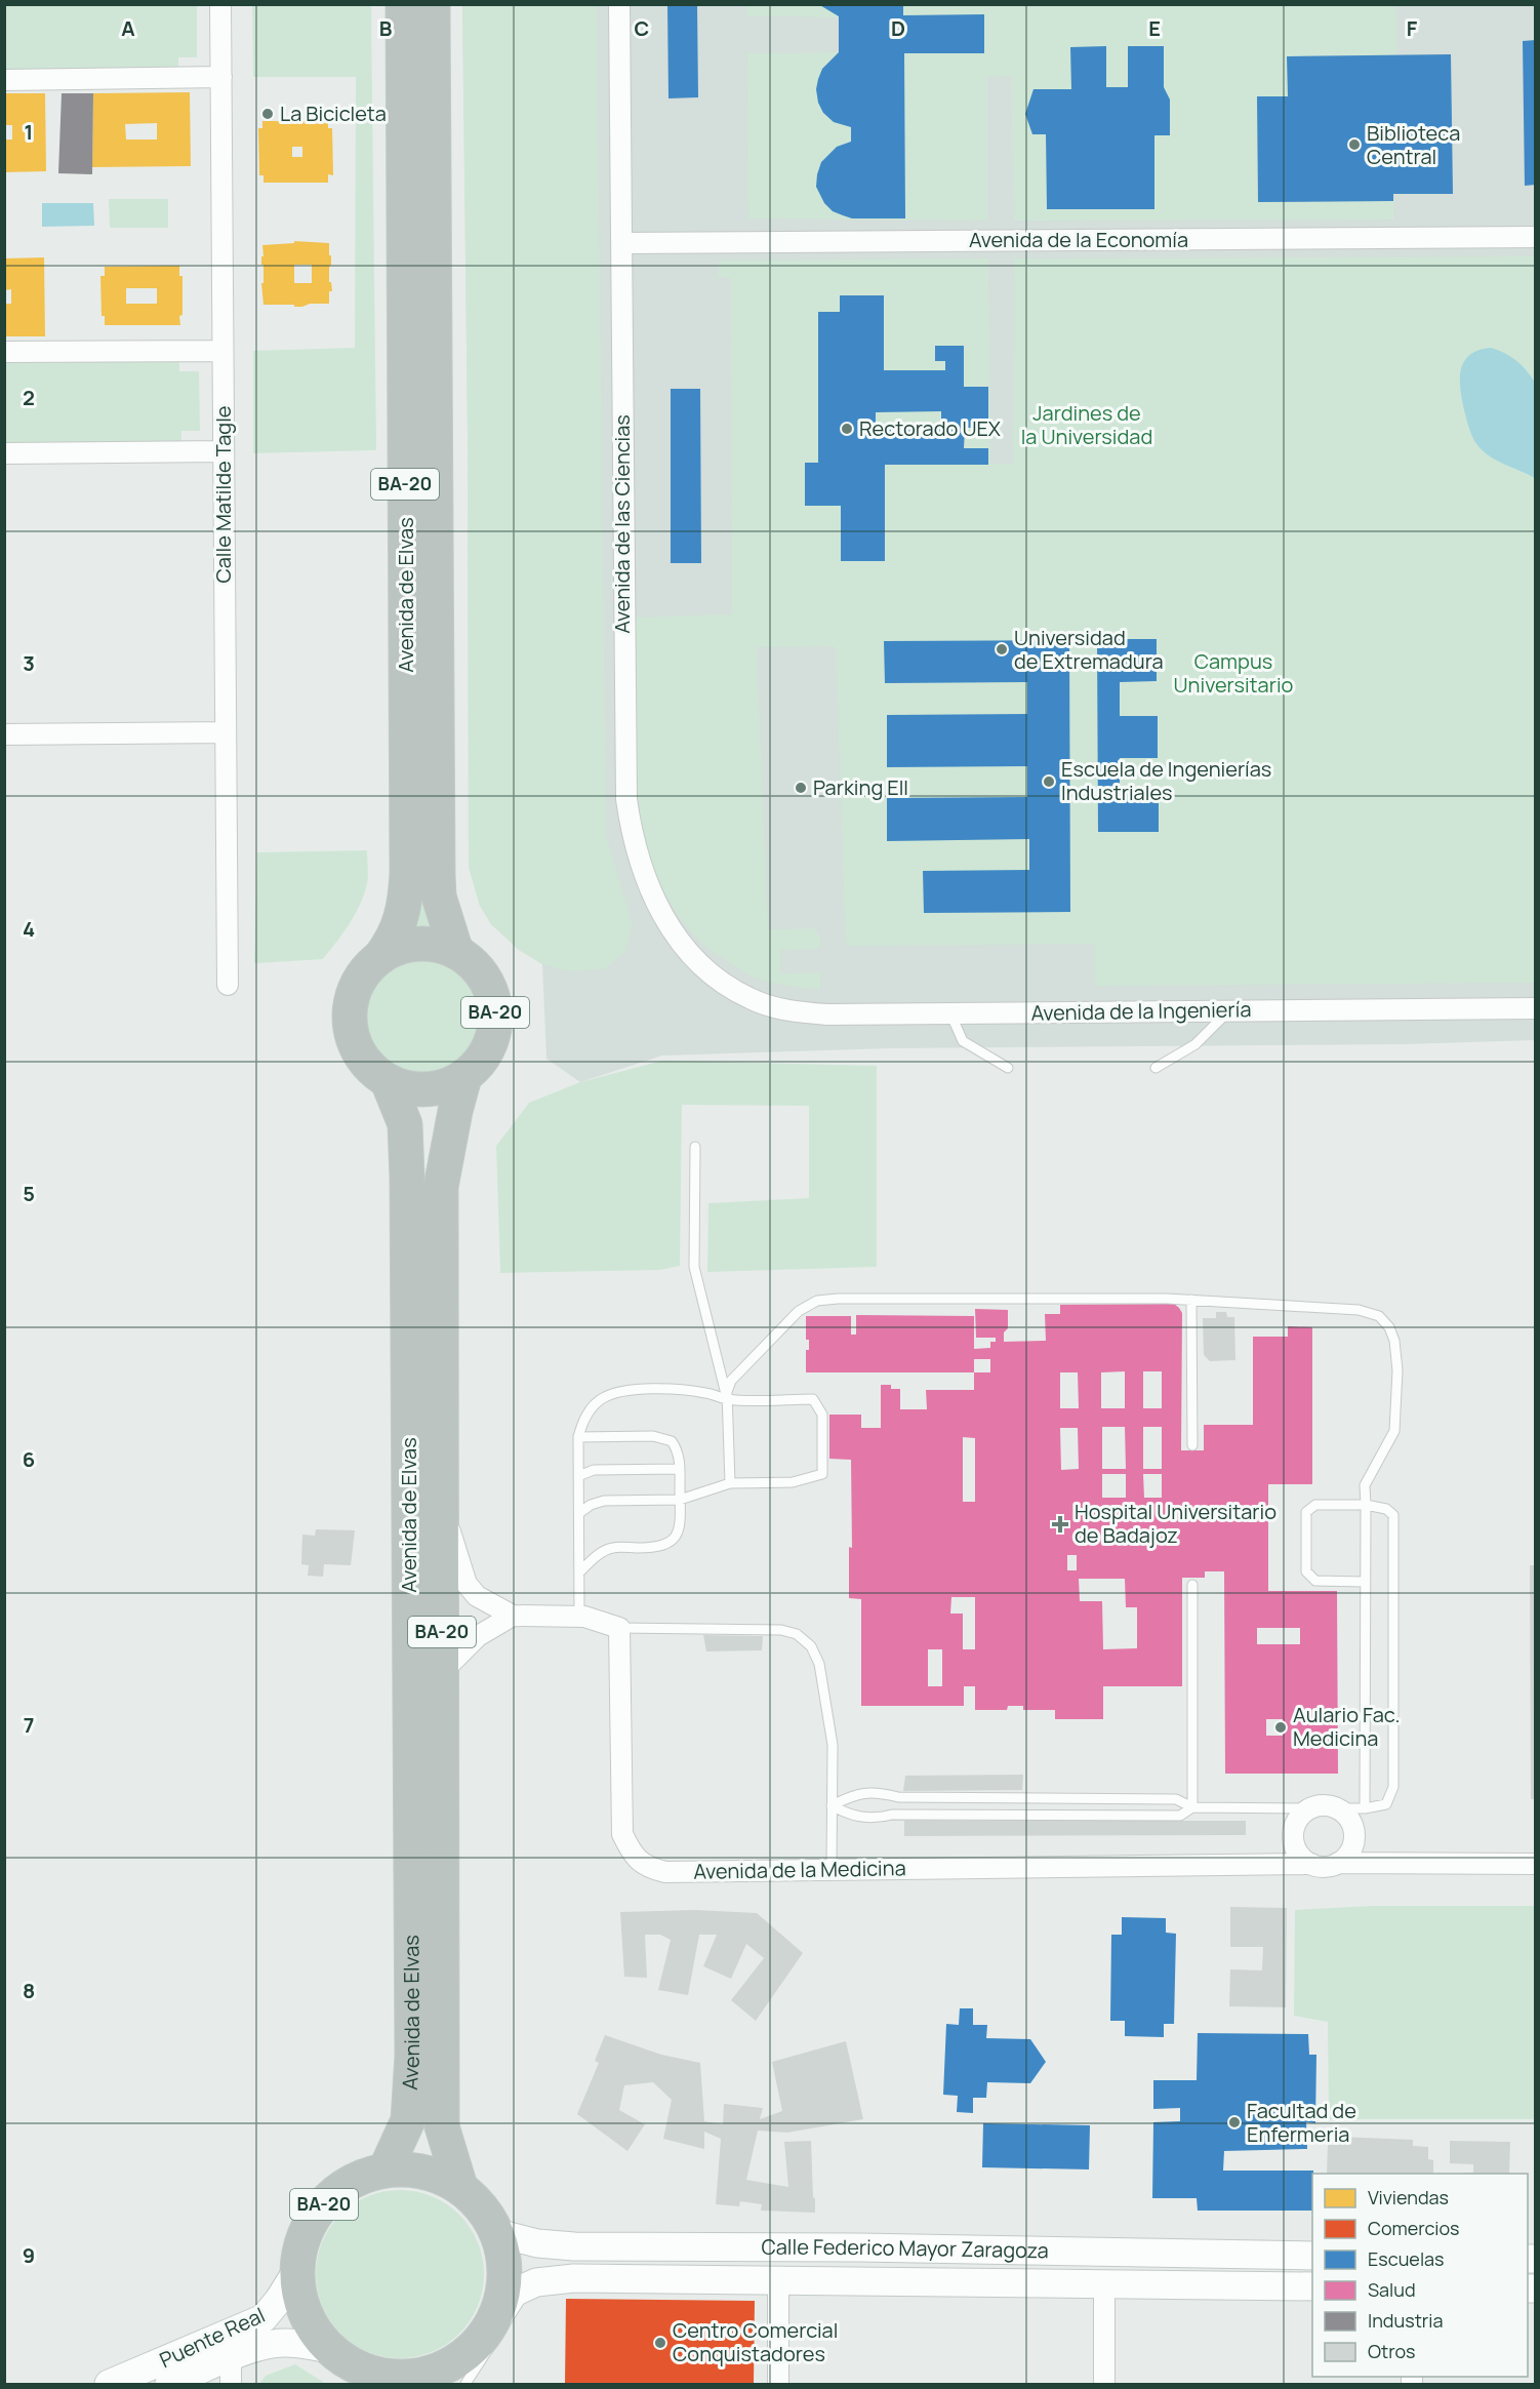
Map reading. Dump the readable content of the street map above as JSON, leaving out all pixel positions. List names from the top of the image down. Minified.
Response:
{"streets":{"highway":["BA-20","Avenida de Elvas"],"main road":["Calle Federico Mayor Zaragoza","Puente Real"],"street":["Avenida de la Economía","Calle Matilde Tagle","Avenida de las Ciencias","Avenida de la Ingeniería","Avenida de la Medicina"]},"crossings":[["Avenida de la Economía","Avenida de las Ciencias"],["BA-20","Avenida de Elvas"],["BA-20","Calle Federico Mayor Zaragoza"],["BA-20","Puente Real"],["Avenida de las Ciencias","Avenida de la Ingeniería"],["Avenida de Elvas","Calle Federico Mayor Zaragoza"],["Avenida de Elvas","Puente Real"],["Calle Federico Mayor Zaragoza","Puente Real"]],"parks":["Jardines de la Universidad","Campus Universitario"],"places":{"other":["La Bicicleta","Biblioteca Central","Rectorado UEX","Universidad de Extremadura","Escuela de Ingenierías Industriales","Parking EII","Aulario Fac. Medicina","Facultad de Enfermeria","Centro Comercial Conquistadores"],"health":["Hospital Universitario de Badajoz"]},"legend":["Viviendas","Comercios","Escuelas","Salud","Industria","Otros"],"grid":{"columns":["A","B","C","D","E","F"],"rows":["1","2","3","4","5","6","7","8","9"]}}
